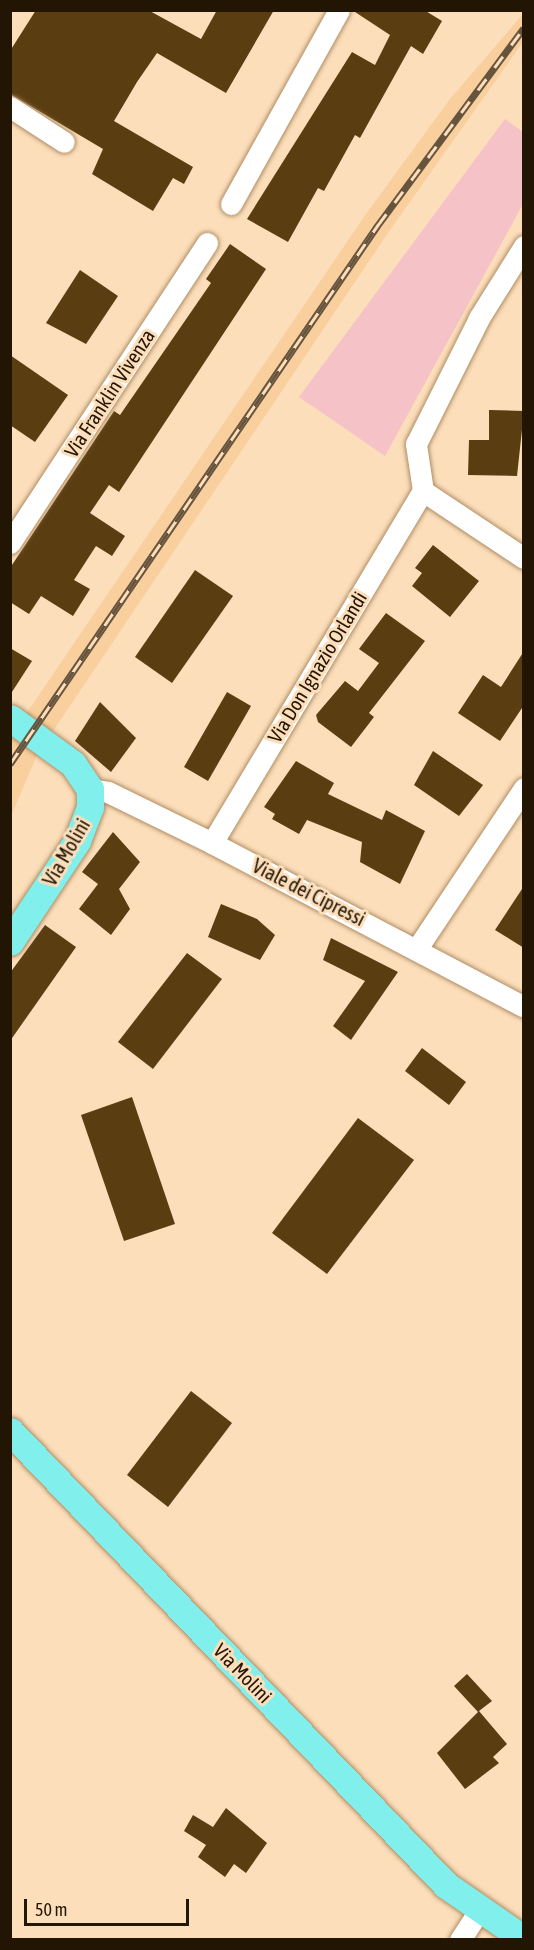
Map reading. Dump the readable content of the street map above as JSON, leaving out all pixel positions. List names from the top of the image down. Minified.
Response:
{"streets":{"main road":["Via Molini"],"street":["Via Franklin Vivenza","Via Don Ignazio Orlandi","Viale dei Cipressi"]},"crossings":[["Via Don Ignazio Orlandi","Viale dei Cipressi"],["Via Molini","Viale dei Cipressi"]],"scale_bar":"50 m"}
